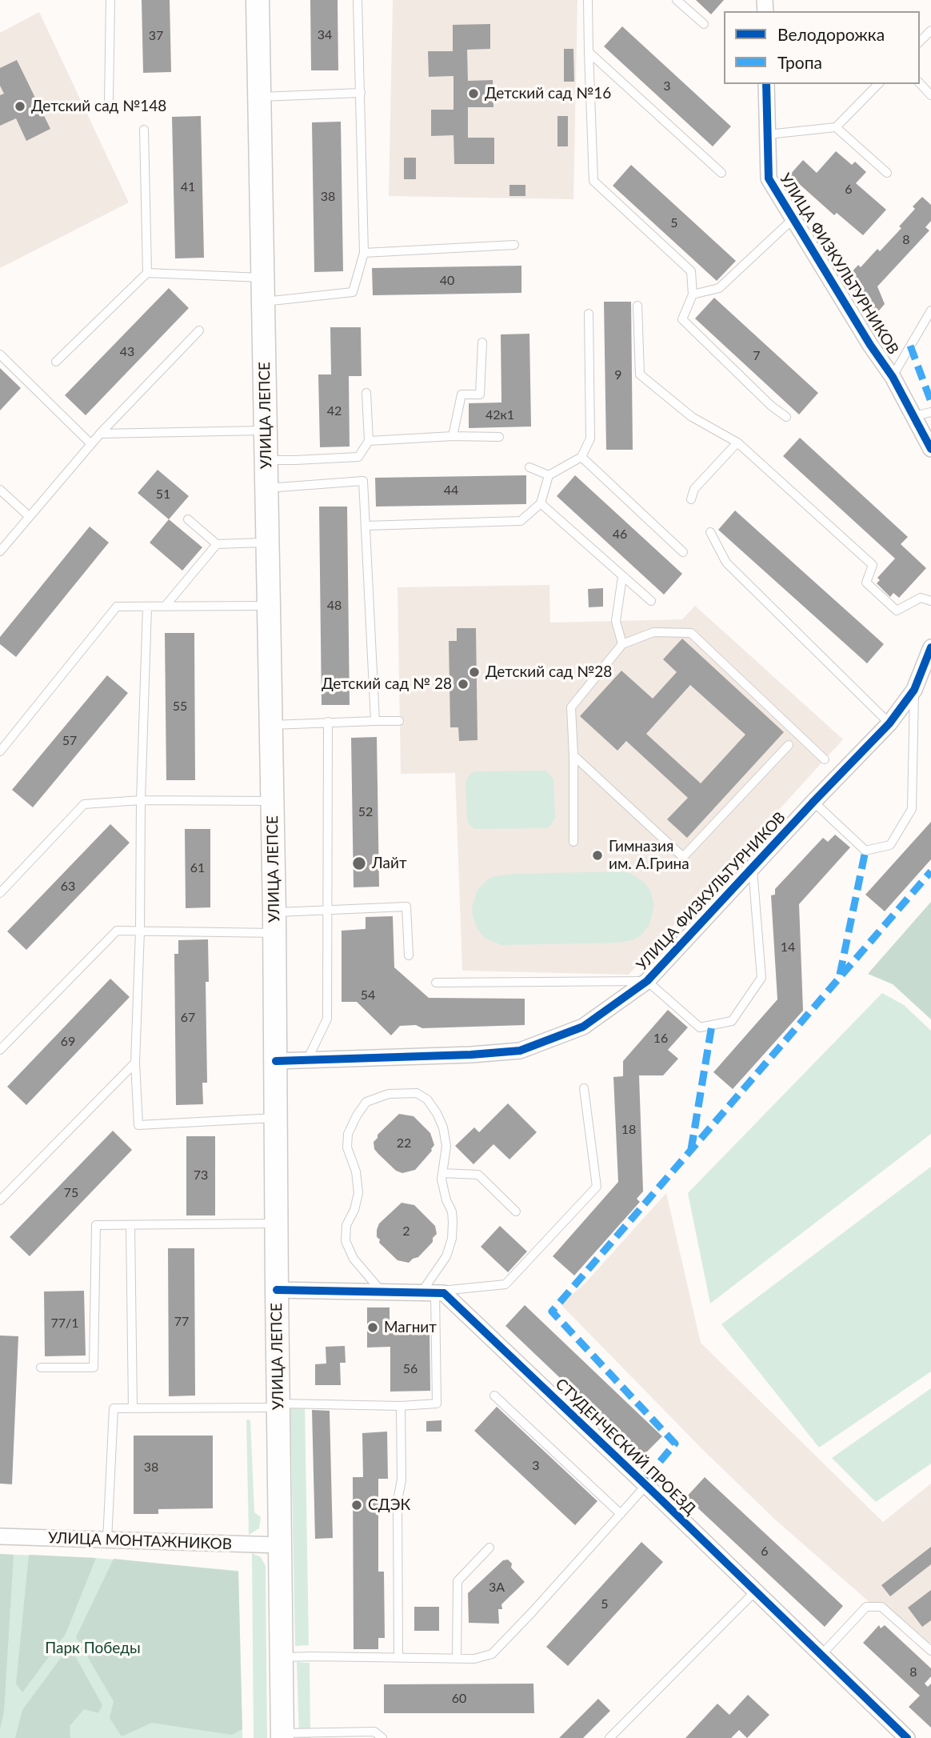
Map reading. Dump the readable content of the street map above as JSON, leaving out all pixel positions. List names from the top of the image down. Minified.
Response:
{"streets":{"main road":["УЛИЦА ЛЕПСЕ"],"street":["УЛИЦА ФИЗКУЛЬТУРНИКОВ","СТУДЕНЧЕСКИЙ ПРОЕЗД","УЛИЦА МОНТАЖНИКОВ"]},"crossings":[["УЛИЦА ФИЗКУЛЬТУРНИКОВ","УЛИЦА ЛЕПСЕ"],["УЛИЦА ЛЕПСЕ","СТУДЕНЧЕСКИЙ ПРОЕЗД"],["УЛИЦА ЛЕПСЕ","УЛИЦА МОНТАЖНИКОВ"]],"parks":["Парк Победы"],"places":["Детский сад №16","Детский сад №148","Детский сад №28","Детский сад № 28","Гимназия им. А.Грина","Лайт","Магнит","СДЭК"],"house_numbers":["34","37","3","41","6","38","5","8","40","43","7","9","42","42к1","44","51","46","48","55","57","52","61","63","14","54","67","16","69","18","22","73","75","2","77","77/1","56","3","38","6","3А","5","8","60"],"legend":["Велодорожка","Тропа"]}
